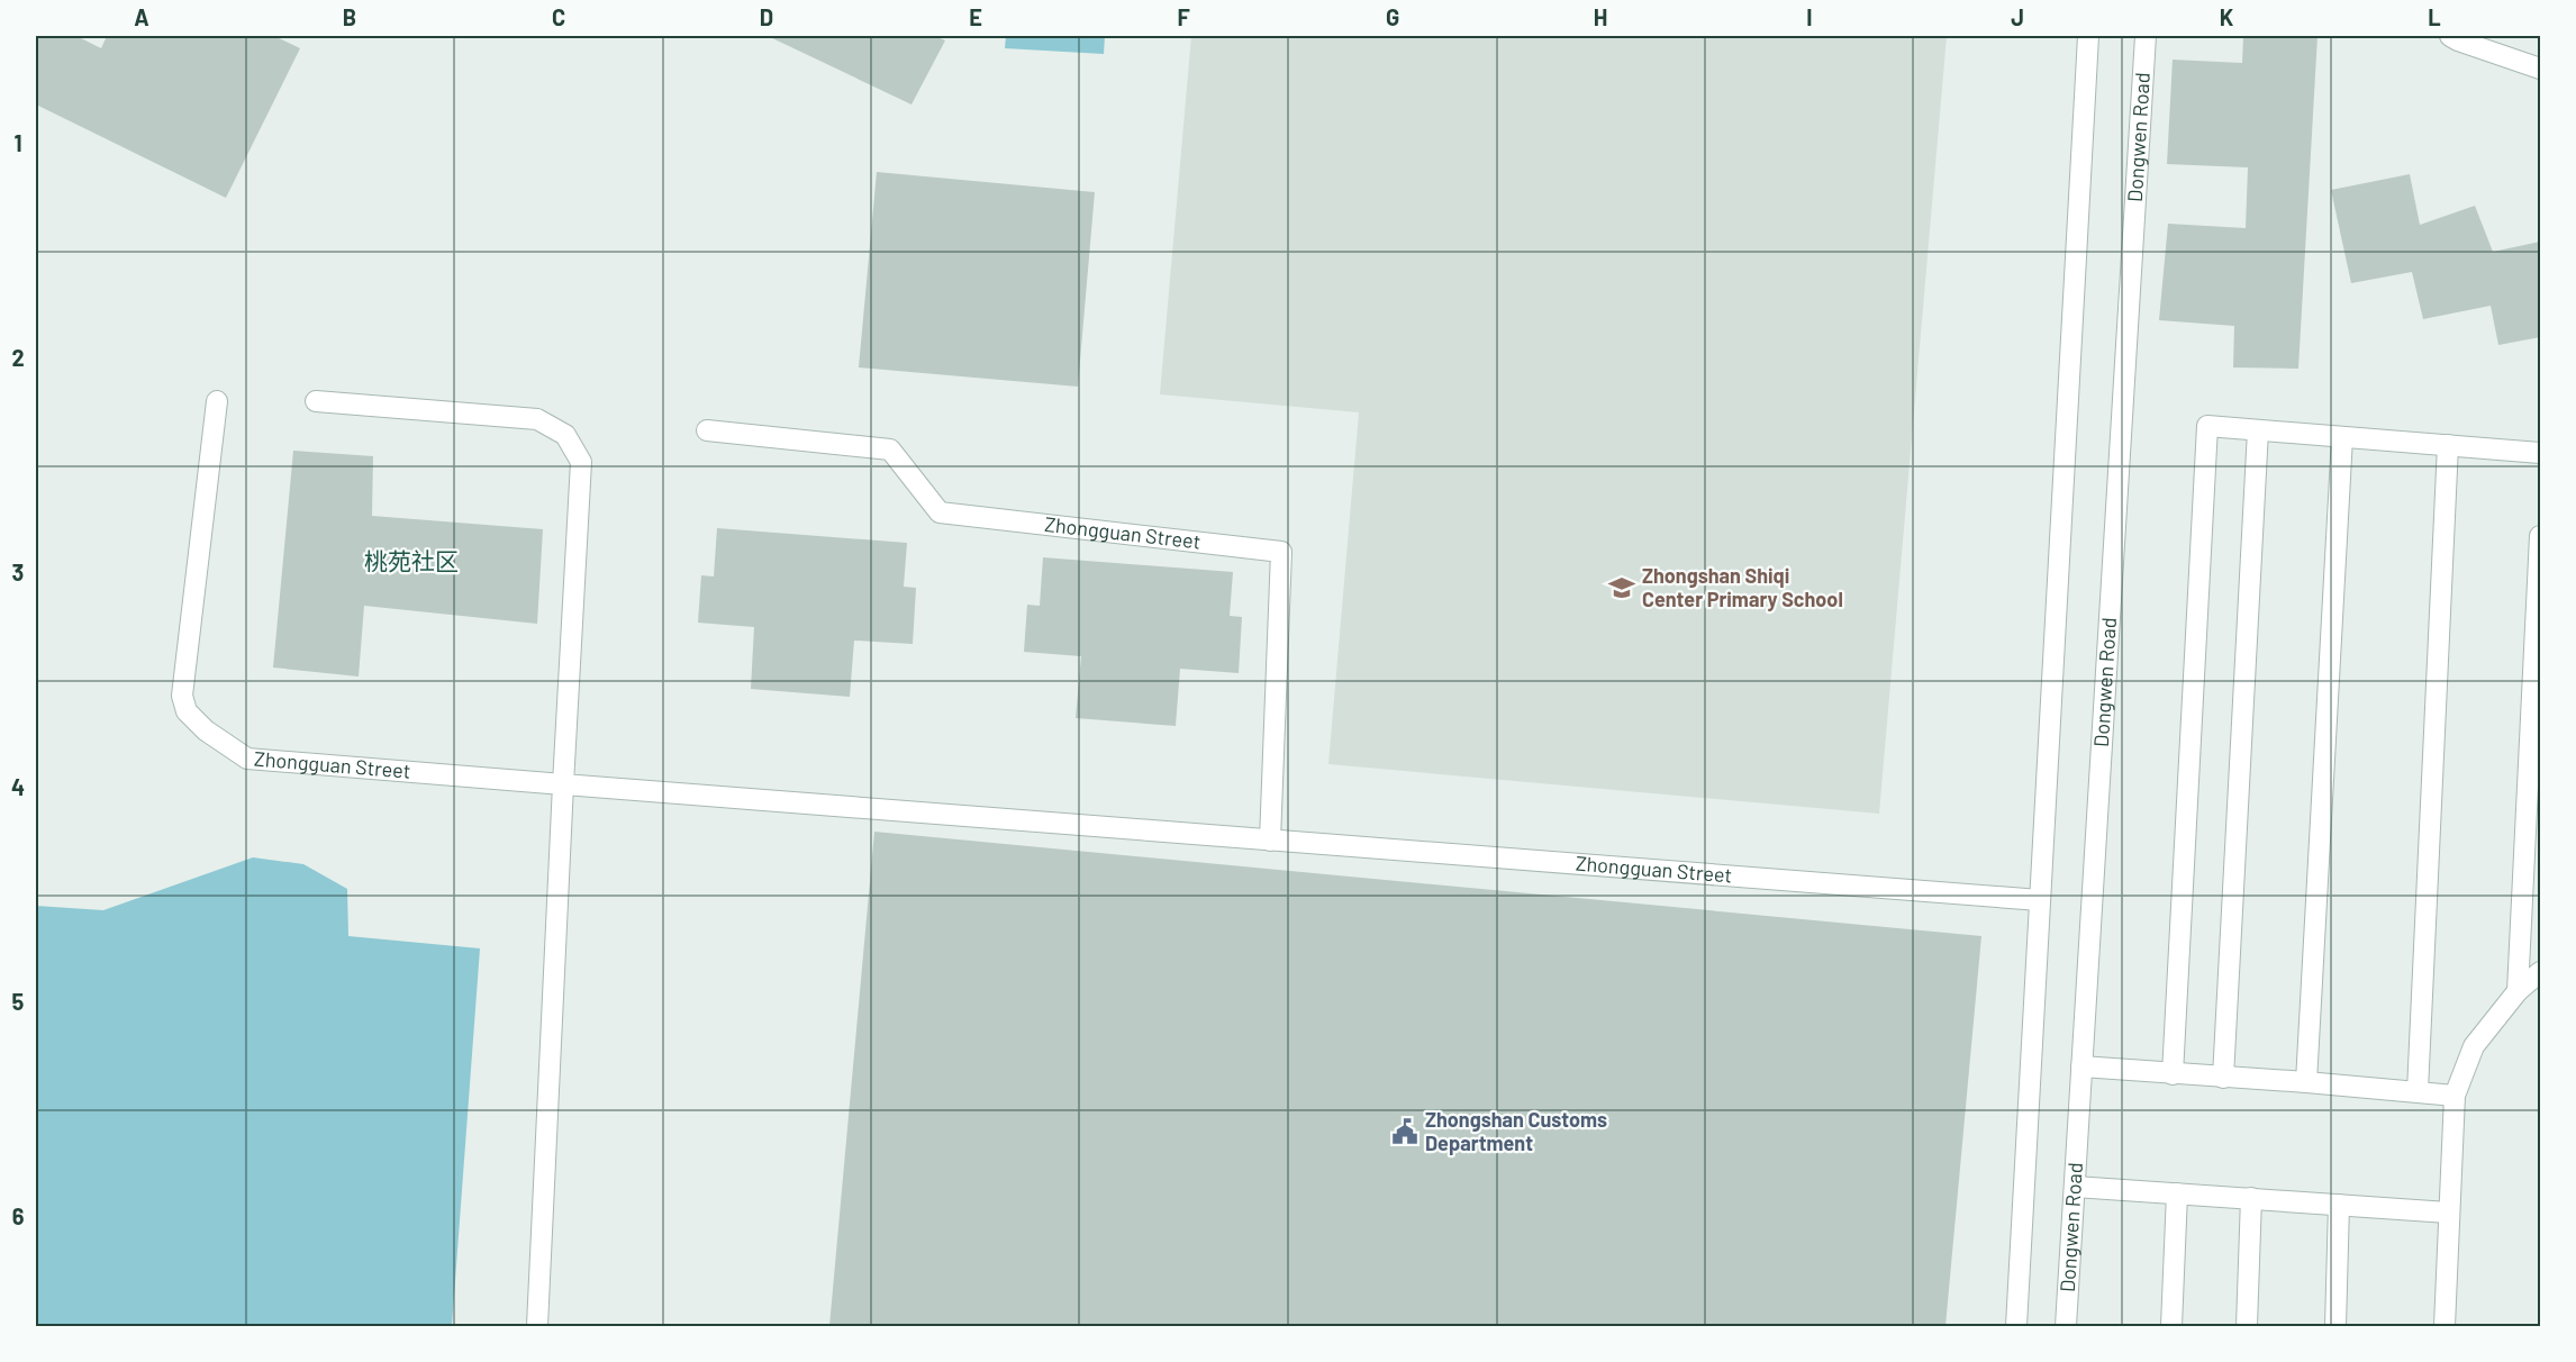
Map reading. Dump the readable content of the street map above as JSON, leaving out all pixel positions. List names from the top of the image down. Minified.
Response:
{"streets":{"street":["Dongwen Road","Zhongguan Street"]},"districts":["桃苑社区"],"places":{"school or university":["Zhongshan Shiqi Center Primary School"],"public building":["Zhongshan Customs Department"]},"grid":{"columns":["A","B","C","D","E","F","G","H","I","J","K","L"],"rows":["1","2","3","4","5","6"]}}
